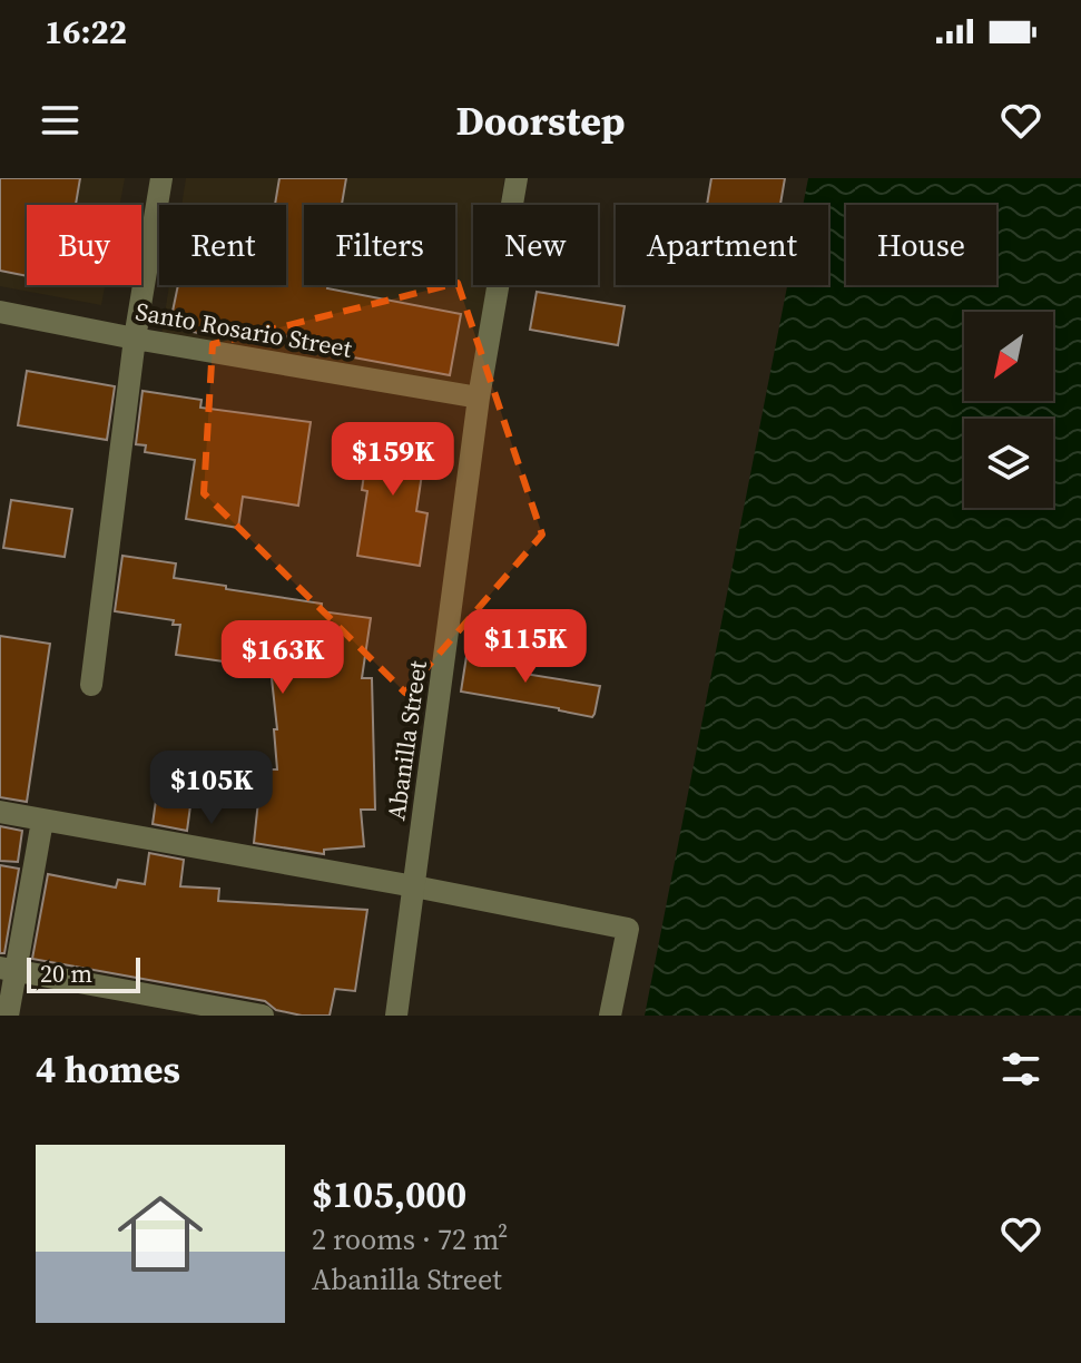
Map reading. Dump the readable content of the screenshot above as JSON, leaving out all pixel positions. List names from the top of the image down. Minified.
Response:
{"streets":{"street":["Santo Rosario Street","Abanilla Street"]},"crossings":[["Santo Rosario Street","Abanilla Street"]],"scale_bar":"20 m","north":"bottom left","page":{"status":"16:22","header":"Doorstep","chip":["Buy","Rent","Filters","New","Apartment","House"],"price":["$159K","$115K","$163K","$105K"],"scale":"20 m","heading":"4 homes","list":[{"name":"$105,000","note":"2 rooms · 72 m² · Abanilla Street"}]}}
